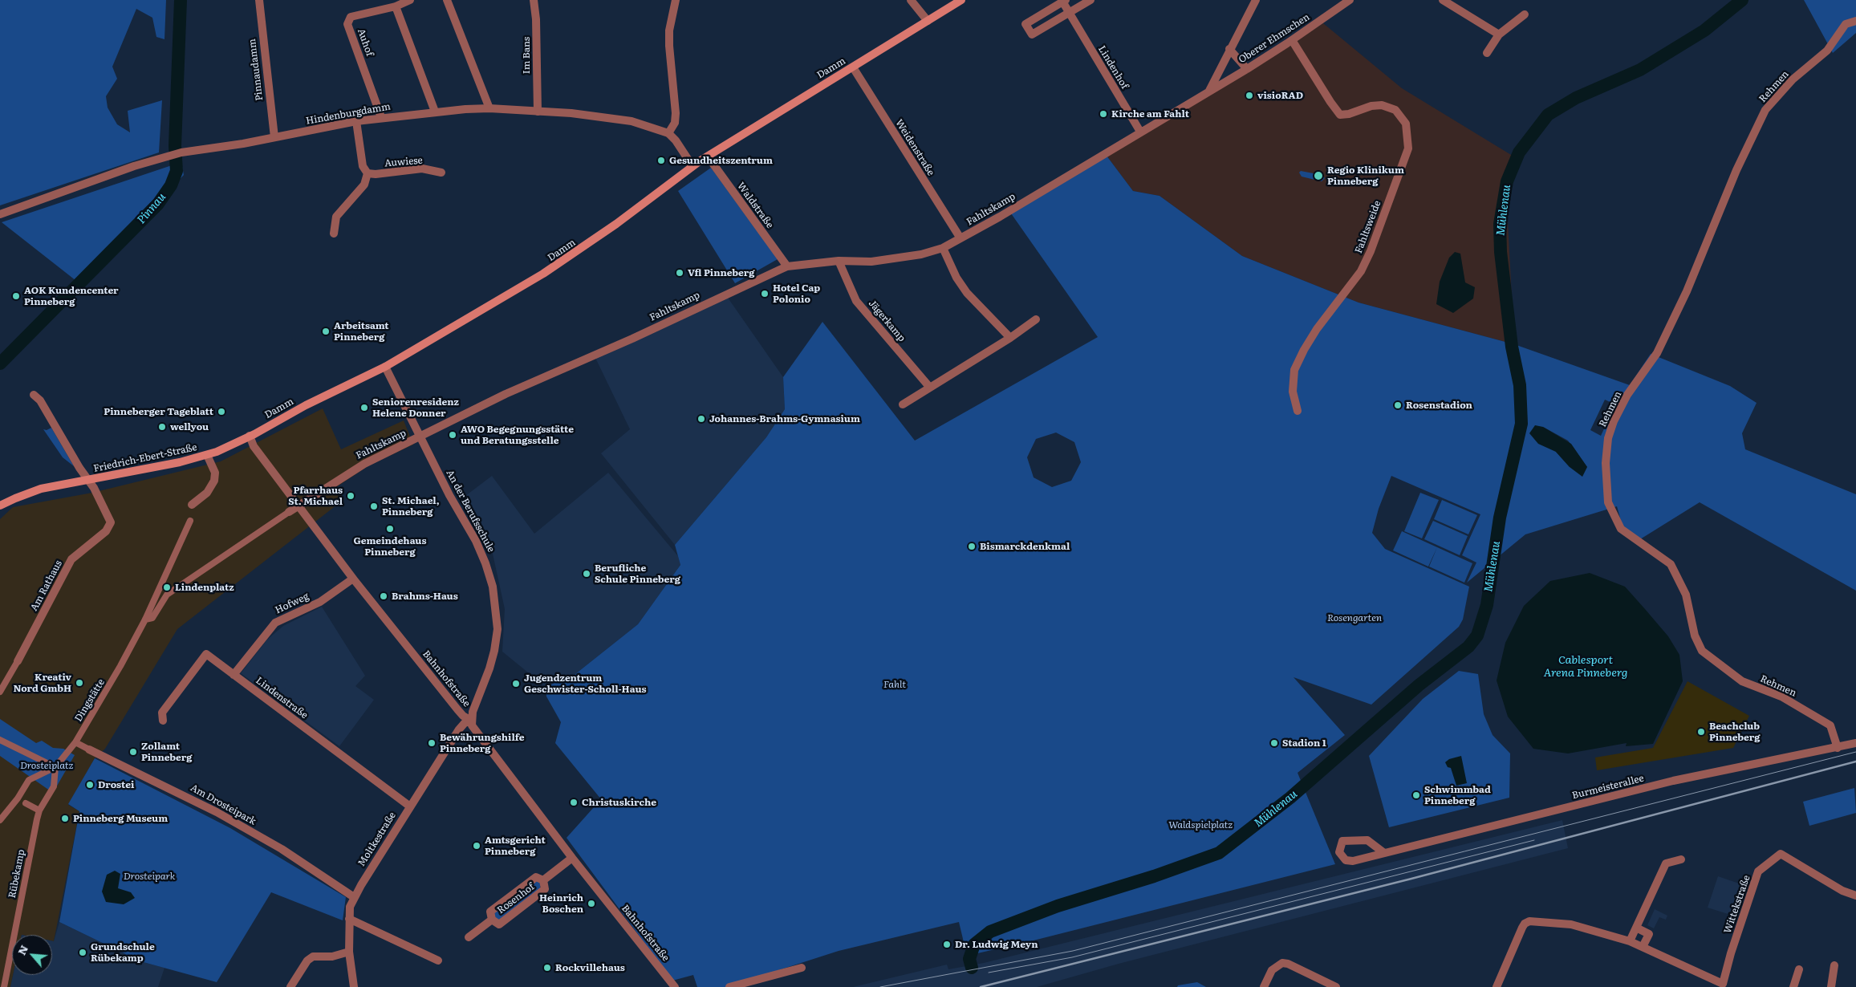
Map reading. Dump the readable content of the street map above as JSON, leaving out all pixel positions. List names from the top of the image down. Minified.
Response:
{"streets":{"main road":["Damm","Friedrich-Ebert-Straße"],"street":["Oberer Ehmschen","Auhof","Im Bans","Lindenhof","Pinnaudamm","Rehmen","Hindenburgdamm","Weidenstraße","Auwiese","Waldstraße","Fahltskamp","Fahltsweide","Jägerkamp","An der Berufsschule","Am Rathaus","Hofweg","Bahnhofstraße","Lindenstraße","Dingstätte","Burmeisterallee","Am Drosteipark","Moltkestraße","Rübekamp","Rosenhof","Wittekstraße"]},"crossings":[["Oberer Ehmschen","Fahltskamp"],["Oberer Ehmschen","Fahltsweide"],["Auhof","Hindenburgdamm"],["Im Bans","Hindenburgdamm"],["Lindenhof","Fahltskamp"],["Damm","Weidenstraße"],["Damm","Waldstraße"],["Damm","Friedrich-Ebert-Straße"],["Damm","An der Berufsschule"],["Damm","Bahnhofstraße"],["Pinnaudamm","Hindenburgdamm"],["Rehmen","Burmeisterallee"],["Weidenstraße","Fahltskamp"],["Waldstraße","Fahltskamp"],["Fahltskamp","Jägerkamp"],["Fahltskamp","An der Berufsschule"],["Fahltskamp","Bahnhofstraße"],["Fahltskamp","Dingstätte"],["Friedrich-Ebert-Straße","Am Rathaus"],["An der Berufsschule","Bahnhofstraße"],["An der Berufsschule","Moltkestraße"],["Hofweg","Bahnhofstraße"],["Hofweg","Lindenstraße"],["Bahnhofstraße","Moltkestraße"],["Bahnhofstraße","Rosenhof"],["Lindenstraße","Moltkestraße"],["Dingstätte","Am Drosteipark"],["Dingstätte","Rübekamp"],["Am Drosteipark","Moltkestraße"]],"water":["Pinnau","Mühlenau","Cablesport Arena Pinneberg"],"parks":["Rosengarten","Fahlt","Drosteiplatz","Waldspielplatz","Drosteipark"],"places":["visioRAD","Kirche am Fahlt","Gesundheitszentrum","Regio Klinikum Pinneberg","Vfl Pinneberg","Hotel Cap Polonio","AOK Kundencenter Pinneberg","Arbeitsamt Pinneberg","Rosenstadion","Seniorenresidenz Helene Donner","Pinneberger Tageblatt","Johannes-Brahms-Gymnasium","wellyou","AWO Begegnungsstätte und Beratungsstelle","Pfarrhaus St. Michael","St. Michael, Pinneberg","Gemeindehaus Pinneberg","Bismarckdenkmal","Berufliche Schule Pinneberg","Lindenplatz","Brahms-Haus","Kreativ Nord GmbH","Jugendzentrum Geschwister-Scholl-Haus","Beachclub Pinneberg","Bewährungshilfe Pinneberg","Stadion 1","Zollamt Pinneberg","Drostei","Schwimmbad Pinneberg","Christuskirche","Pinneberg Museum","Amtsgericht Pinneberg","Heinrich Boschen","Dr. Ludwig Meyn","Grundschule Rübekamp","Rockvillehaus"],"north":"top left"}
